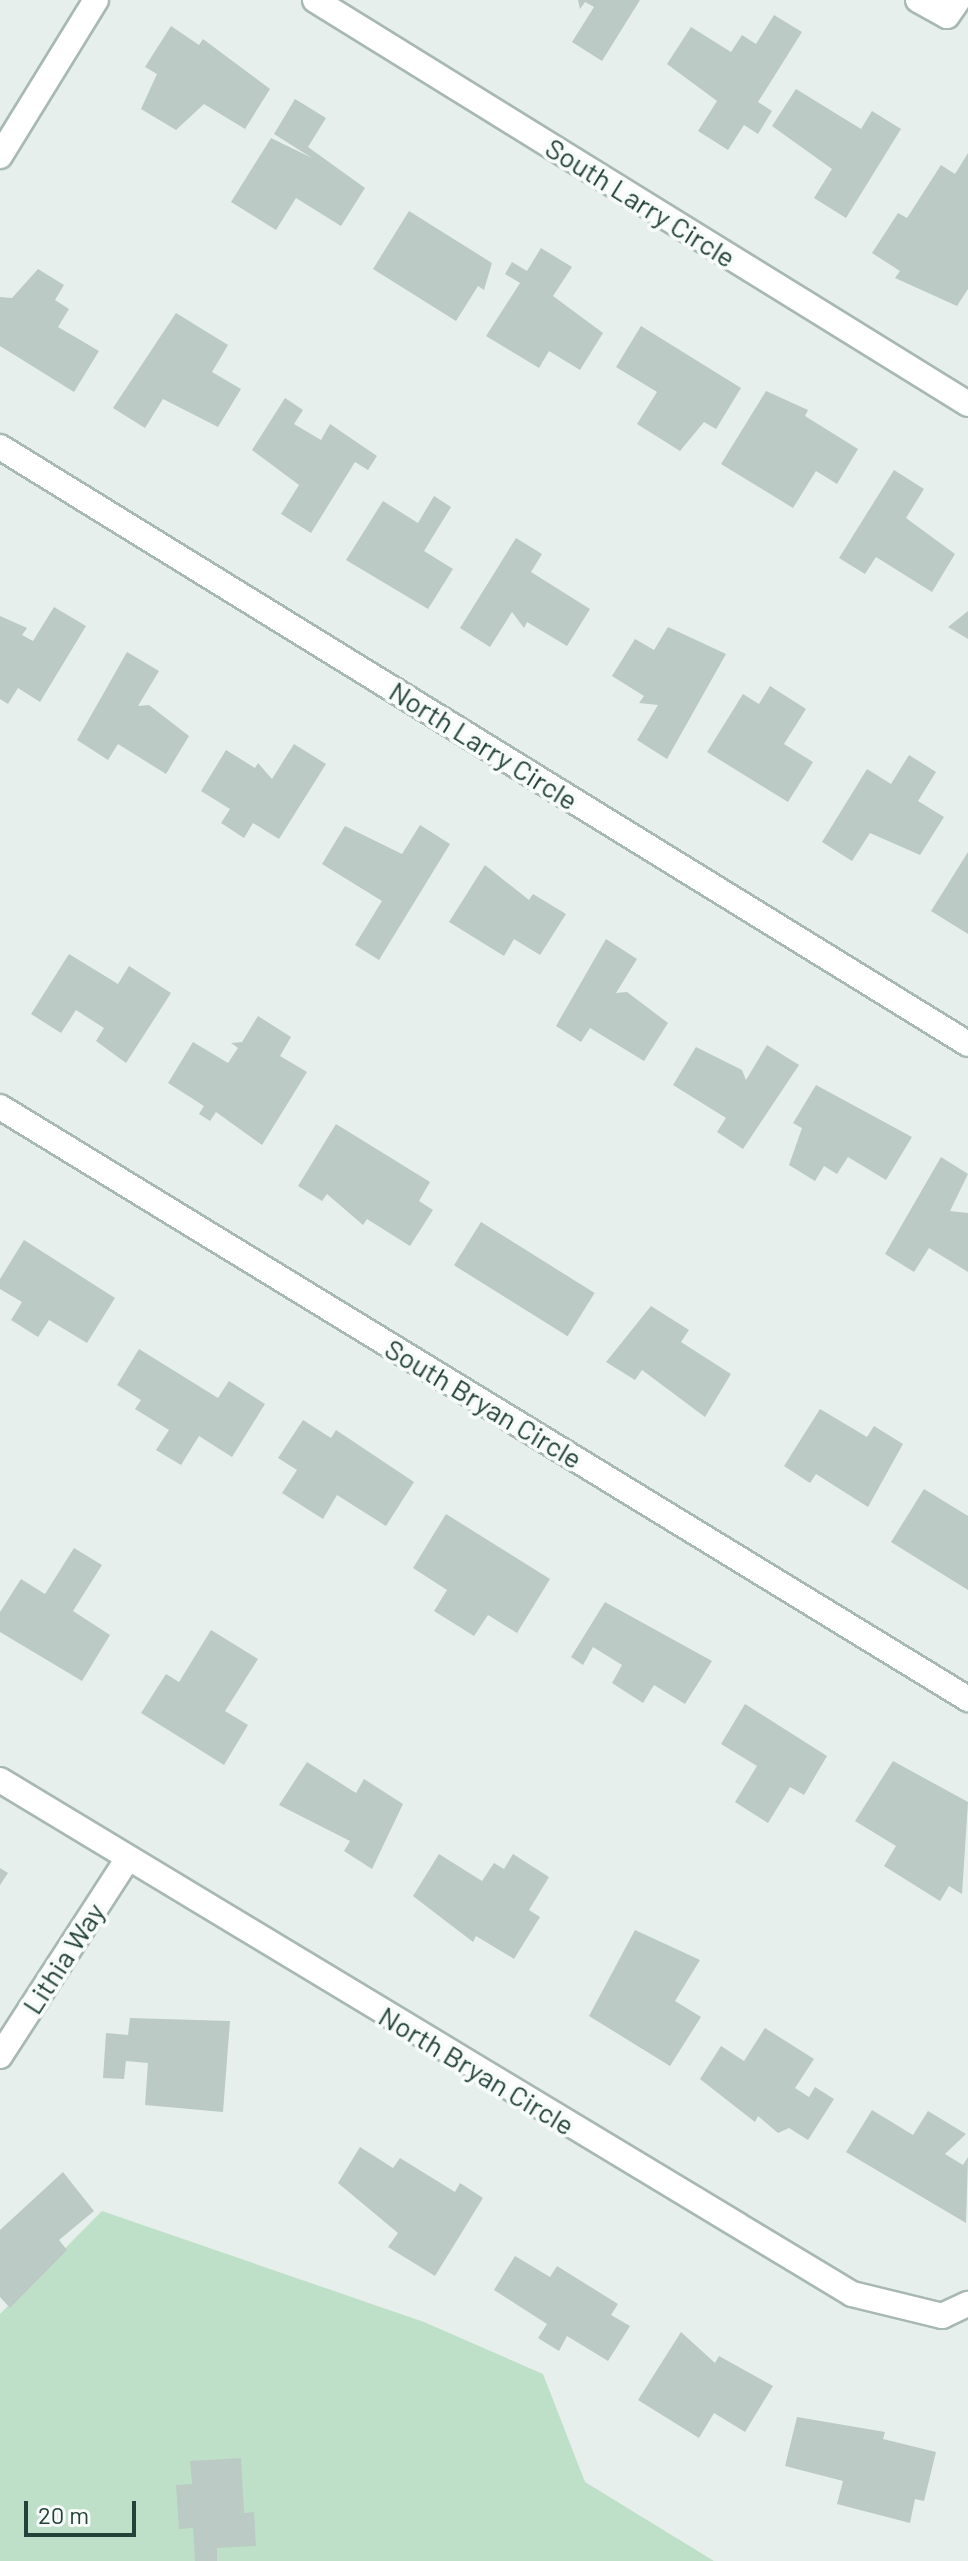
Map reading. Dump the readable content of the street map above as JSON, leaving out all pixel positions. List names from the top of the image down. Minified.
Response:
{"streets":{"street":["South Larry Circle","North Larry Circle","South Bryan Circle","Lithia Way","North Bryan Circle"]},"crossings":[["Lithia Way","North Bryan Circle"]],"scale_bar":"20 m"}
